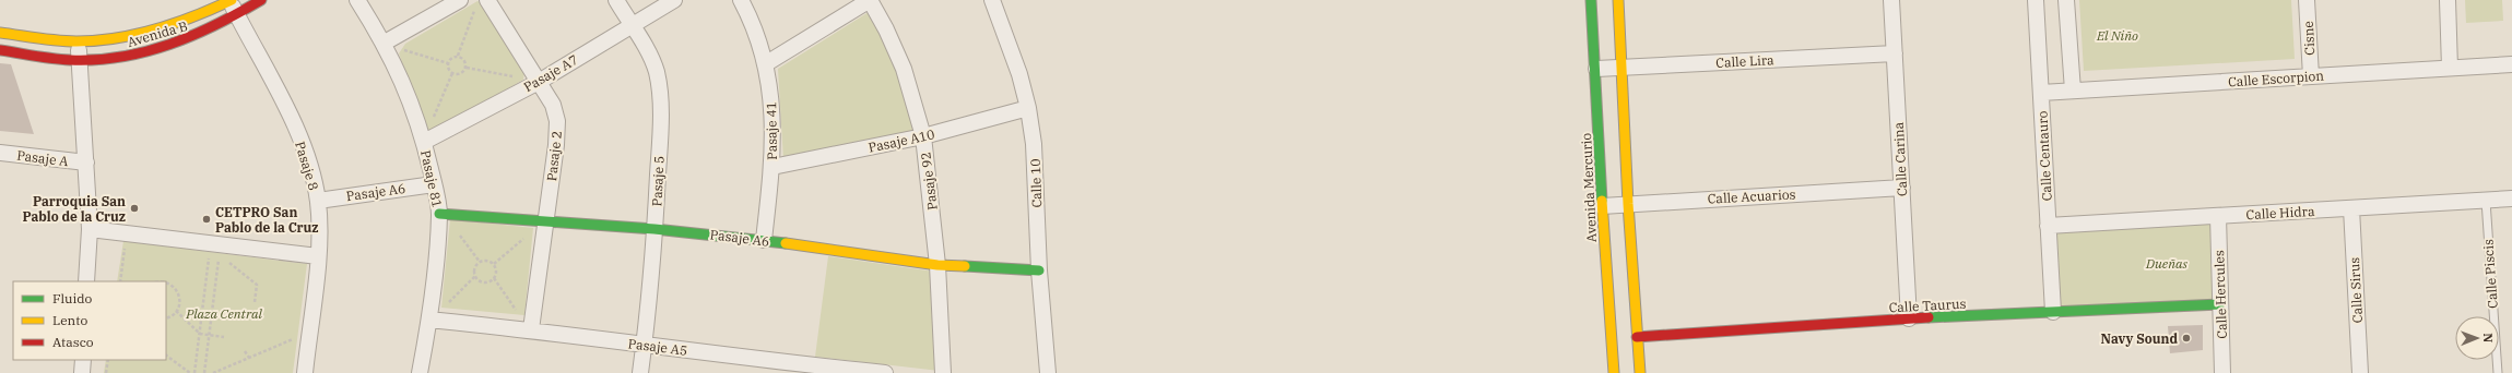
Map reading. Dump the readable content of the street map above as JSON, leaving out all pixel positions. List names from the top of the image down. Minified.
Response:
{"streets":{"street":["Avenida B","Cisne","Calle Lira","Pasaje A7","Calle Escorpion","Pasaje 41","Pasaje A10","Pasaje 2","Calle Centauro","Pasaje A","Calle Carina","Pasaje 8","Pasaje 81","Pasaje 5","Pasaje 92","Calle 10","Avenida Mercurio","Pasaje A6","Calle Acuarios","Calle Hidra","Calle Sirus","Calle Hercules","Calle Taurus","Pasaje A5"],"lane":["Calle Piscis"]},"crossings":[["Avenida B","Pasaje 8"],["Cisne","Calle Escorpion"],["Calle Lira","Calle Carina"],["Calle Lira","Avenida Mercurio"],["Pasaje A7","Pasaje 2"],["Pasaje A7","Pasaje 81"],["Pasaje A7","Pasaje 5"],["Calle Escorpion","Calle Centauro"],["Pasaje 41","Pasaje A10"],["Pasaje 41","Pasaje A6"],["Pasaje A10","Pasaje 92"],["Pasaje A10","Calle 10"],["Pasaje 2","Pasaje A6"],["Pasaje 2","Pasaje A5"],["Calle Centauro","Calle Hidra"],["Calle Centauro","Calle Taurus"],["Calle Carina","Calle Acuarios"],["Calle Carina","Calle Taurus"],["Pasaje 8","Pasaje A6"],["Pasaje 81","Pasaje A6"],["Pasaje 81","Pasaje A5"],["Pasaje 5","Pasaje A6"],["Pasaje 5","Pasaje A5"],["Pasaje 92","Pasaje A6"],["Calle 10","Pasaje A6"],["Avenida Mercurio","Calle Acuarios"],["Calle Hidra","Calle Piscis"],["Calle Hidra","Calle Sirus"],["Calle Hidra","Calle Hercules"],["Calle Hercules","Calle Taurus"]],"parks":["El Niño","Dueñas","Plaza Central"],"places":["Parroquia San Pablo de la Cruz","CETPRO San Pablo de la Cruz","Navy Sound"],"legend":["Fluido","Lento","Atasco"],"north":"right"}
